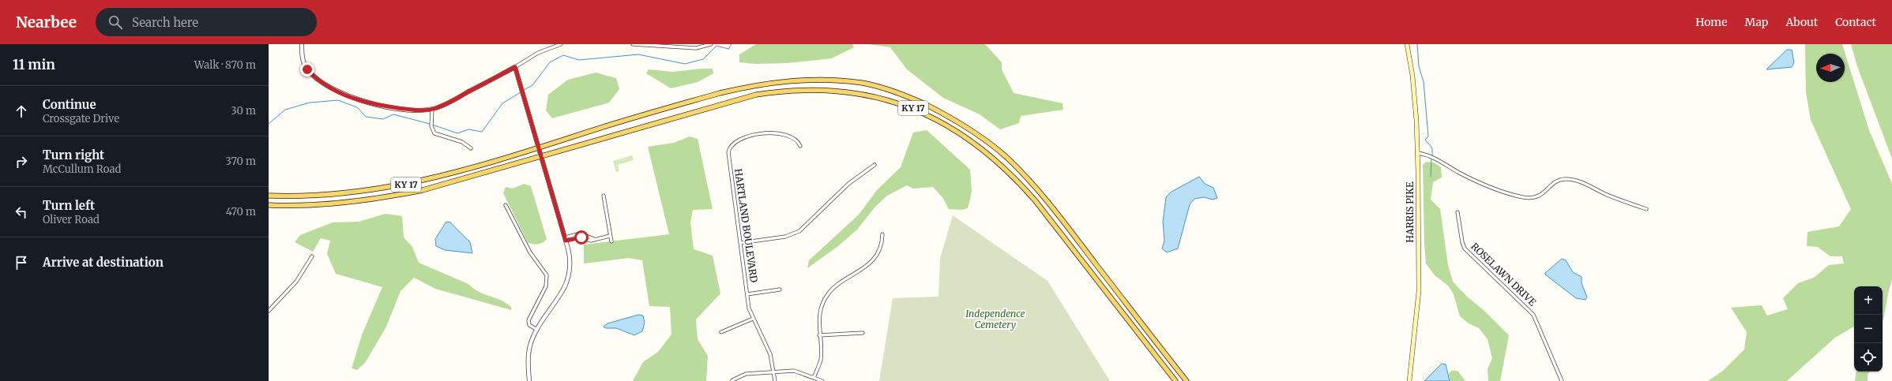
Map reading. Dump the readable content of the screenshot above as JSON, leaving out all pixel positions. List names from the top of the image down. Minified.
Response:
{"streets":{"main road":["KY 17","HARRIS PIKE"],"street":["HARTLAND BOULEVARD","ROSELAWN DRIVE"]},"parks":["Independence Cemetery"],"north":"left","page":{"header":"Nearbee","search":"Search here","nav":["Home","Map","About","Contact"],"heading":["11 min","Walk · 870 m"],"list":[["Continue","Crossgate Drive","30 m"],["Turn right","McCullum Road","370 m"],["Turn left","Oliver Road","470 m"],"Arrive at destination"],"map_buttons":["+","−"]}}
